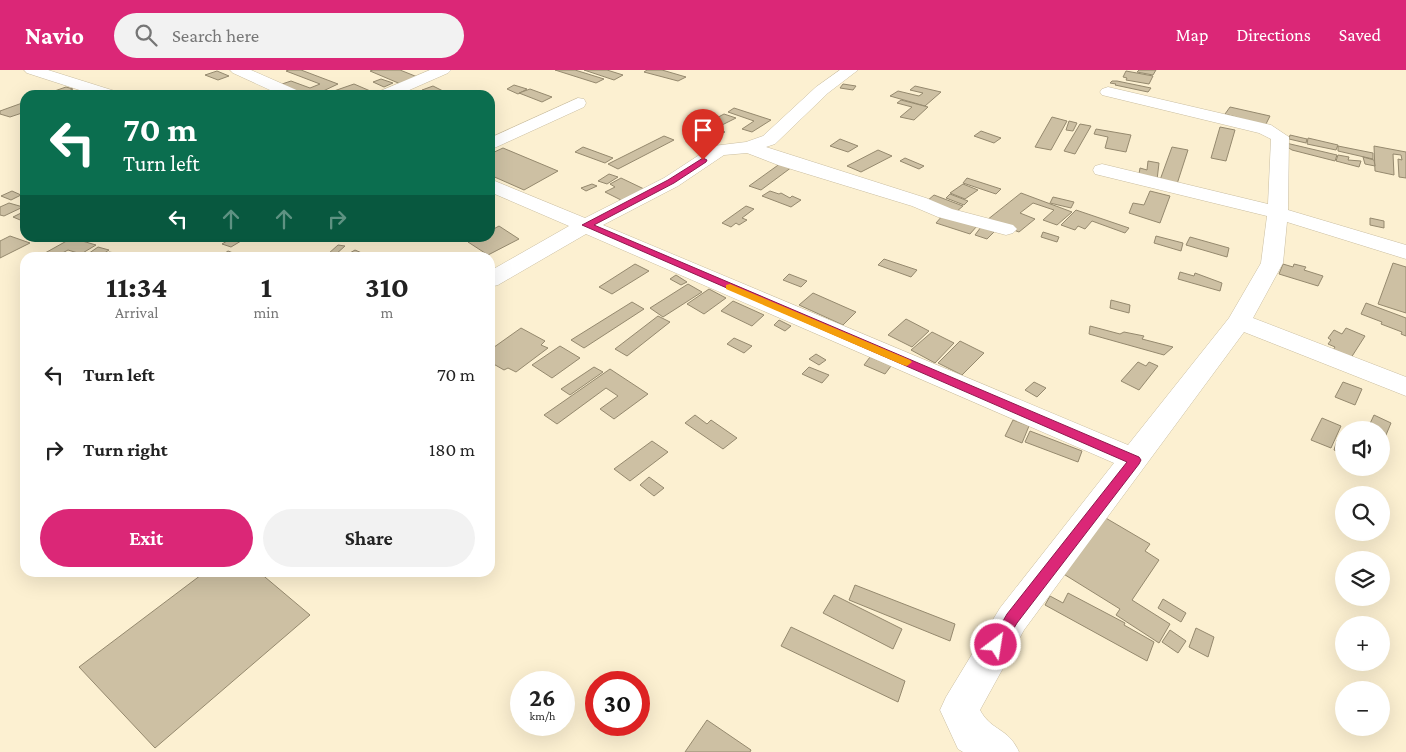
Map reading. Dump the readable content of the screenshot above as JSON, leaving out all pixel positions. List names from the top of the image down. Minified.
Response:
{"page":{"header":"Navio","search":"Search here","nav":["Map","Directions","Saved"],"turn":["70 m","Turn left"],"eta":["11:34","Arrival","1","min","310","m"],"list":[{"name":"Turn left","value":"70 m"},{"name":"Turn right","value":"180 m"}],"map_buttons":["+","−"],"buttons":["Exit","Share"],"speed":"26 km/h","limit":"30"}}
